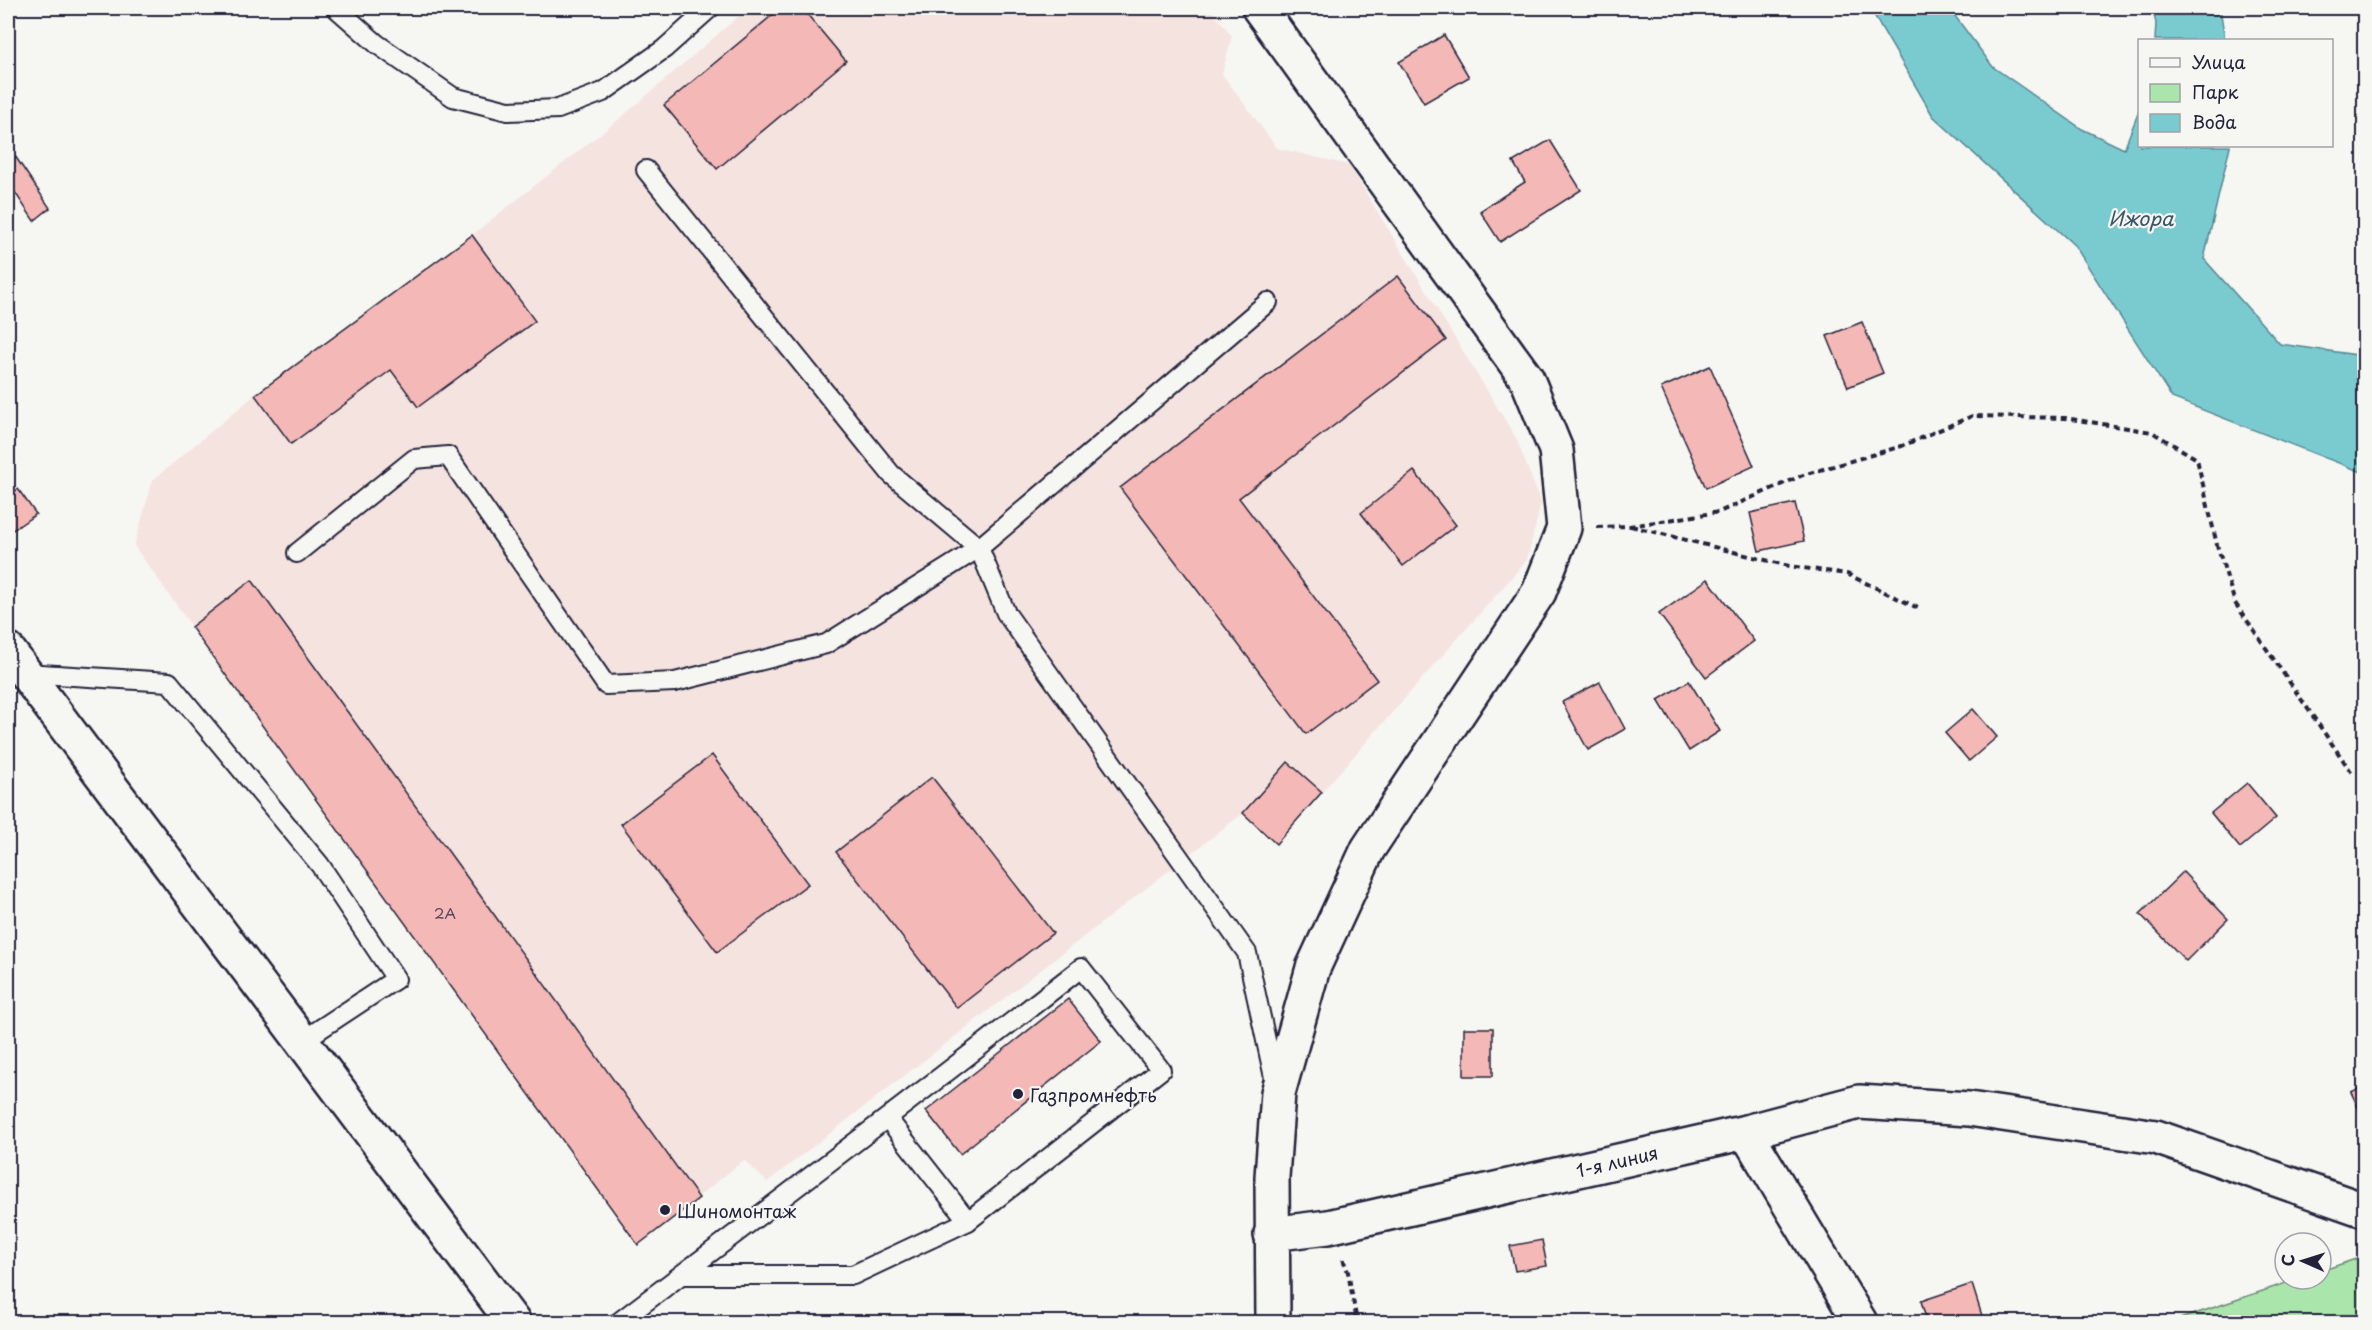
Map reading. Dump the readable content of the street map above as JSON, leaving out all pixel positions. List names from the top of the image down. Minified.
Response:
{"streets":{"street":["1-я линия"]},"water":["Ижора"],"places":["Газпромнефть","Шиномонтаж"],"house_numbers":["2А"],"legend":["Улица","Парк","Вода"],"north":"left"}
